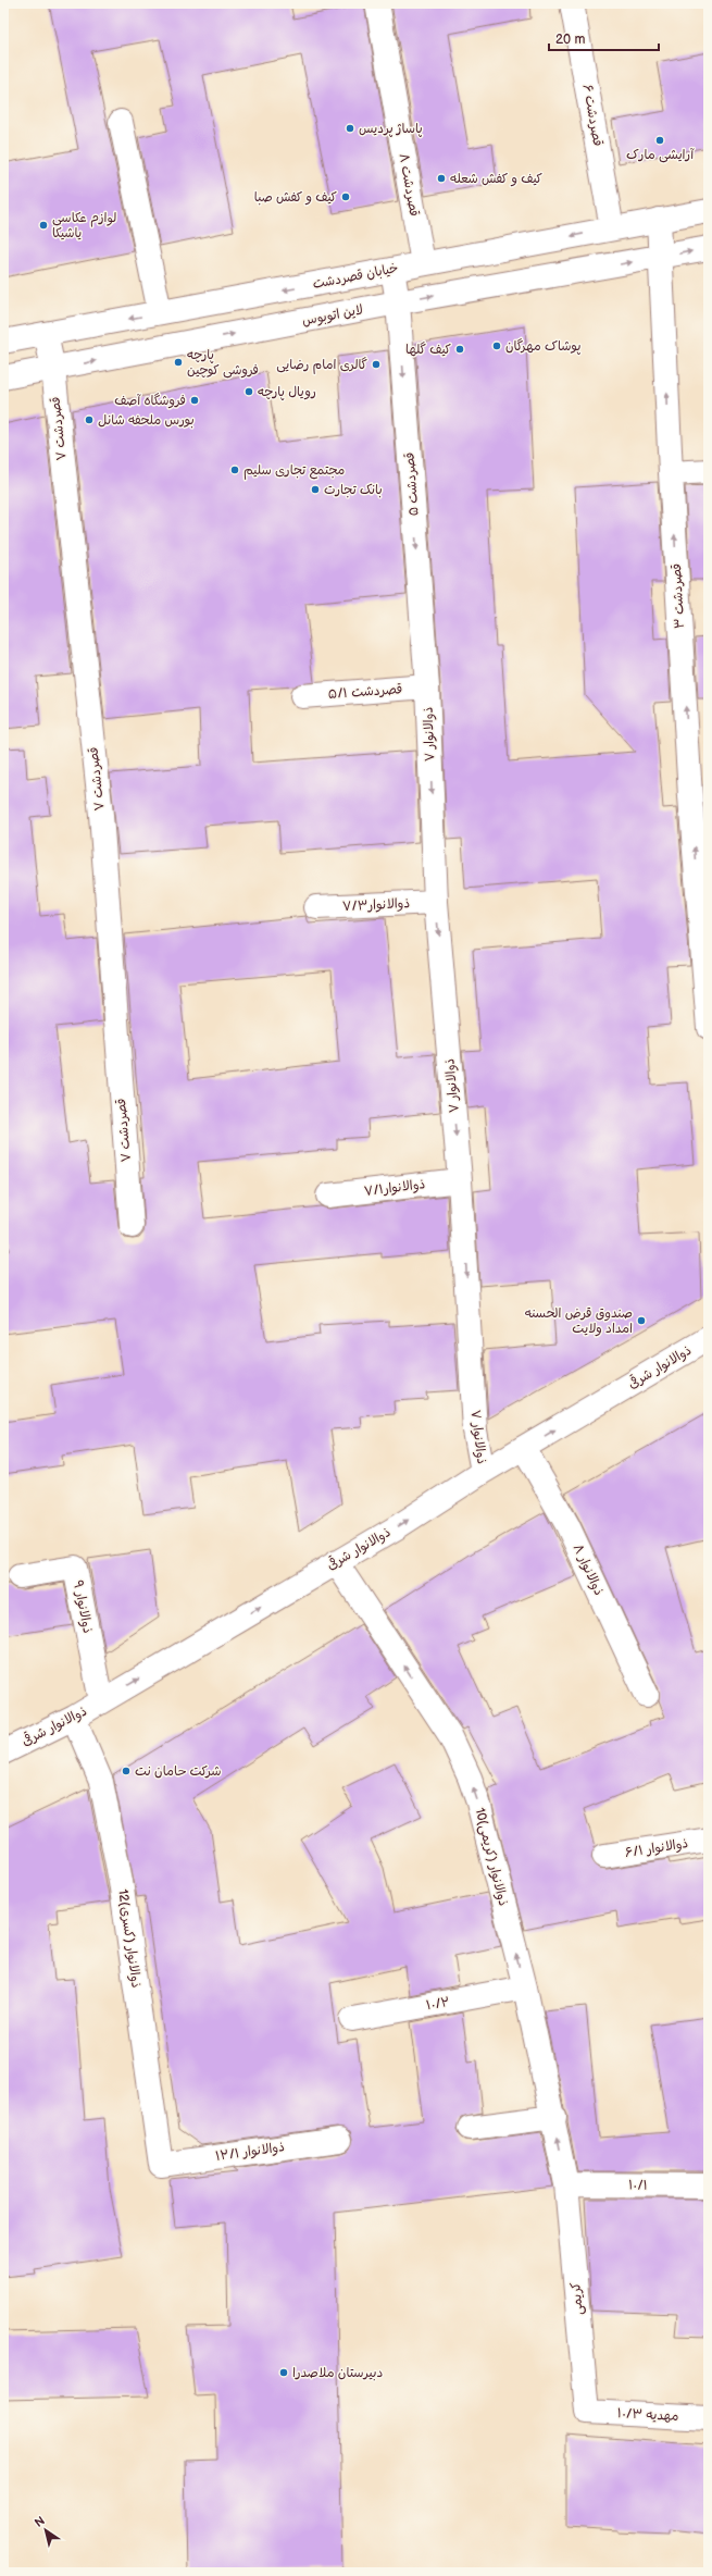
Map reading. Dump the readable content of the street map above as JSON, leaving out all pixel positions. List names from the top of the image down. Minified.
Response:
{"streets":{"street":["قصردشت ۶","قصردشت ۸","خیابان قصردشت","لاین اتوبوس","قصردشت ۷","قصردشت ۵","قصردشت ۳","قصردشت ۵/۱","ذوالانوار ۷","ذوالانوار۷/۳","ذوالانوار۷/۱","ذوالانوار شرقی","ذوالانوار ۸","ذوالانوار ۹","ذوالانوار ۶/۱","10ذوالانوار (کریمی)","12ذوالانوار (کسری)","۱۰/۲","ذوالانوار ۱۲/۱","۱۰/۱","کریمی","مهدیه ۱۰/۳"]},"crossings":[["قصردشت ۶","خیابان قصردشت"],["قصردشت ۸","خیابان قصردشت"],["خیابان قصردشت","قصردشت ۷"],["خیابان قصردشت","قصردشت ۵"],["خیابان قصردشت","قصردشت ۳"],["لاین اتوبوس","قصردشت ۷"],["لاین اتوبوس","قصردشت ۵"],["لاین اتوبوس","قصردشت ۳"],["قصردشت ۵","قصردشت ۵/۱"],["قصردشت ۵","ذوالانوار ۷"],["قصردشت ۵/۱","ذوالانوار ۷"],["ذوالانوار ۷","ذوالانوار۷/۳"],["ذوالانوار ۷","ذوالانوار۷/۱"],["ذوالانوار ۷","ذوالانوار شرقی"],["ذوالانوار شرقی","ذوالانوار ۸"],["ذوالانوار شرقی","ذوالانوار ۹"],["ذوالانوار شرقی","10ذوالانوار (کریمی)"],["ذوالانوار شرقی","12ذوالانوار (کسری)"],["10ذوالانوار (کریمی)","۱۰/۲"],["10ذوالانوار (کریمی)","۱۰/۱"],["10ذوالانوار (کریمی)","کریمی"],["12ذوالانوار (کسری)","ذوالانوار ۱۲/۱"],["۱۰/۱","کریمی"],["کریمی","مهدیه ۱۰/۳"]],"one_way":["خیابان قصردشت","لاین اتوبوس","قصردشت ۵","قصردشت ۳","ذوالانوار ۷","ذوالانوار شرقی","10ذوالانوار (کریمی)"],"places":["پاساژ پردیس","آرایشی مارک","کیف و کفش شعله","کیف و کفش صبا","لوازم عکاسی یاشیکا","پوشاک مهرگان","کیف گلها","پارچه فروشی کوچین","گالری امام رضایی","رویال پارچه","فروشگاه آصف","بورس ملحفه شانل","مجتمع تجاری سلیم","بانک تجارت","صندوق قرض الحسنه امداد ولایت","شرکت حامان نت","دبیرستان ملاصدرا"],"scale_bar":"20 m","north":"top left"}
